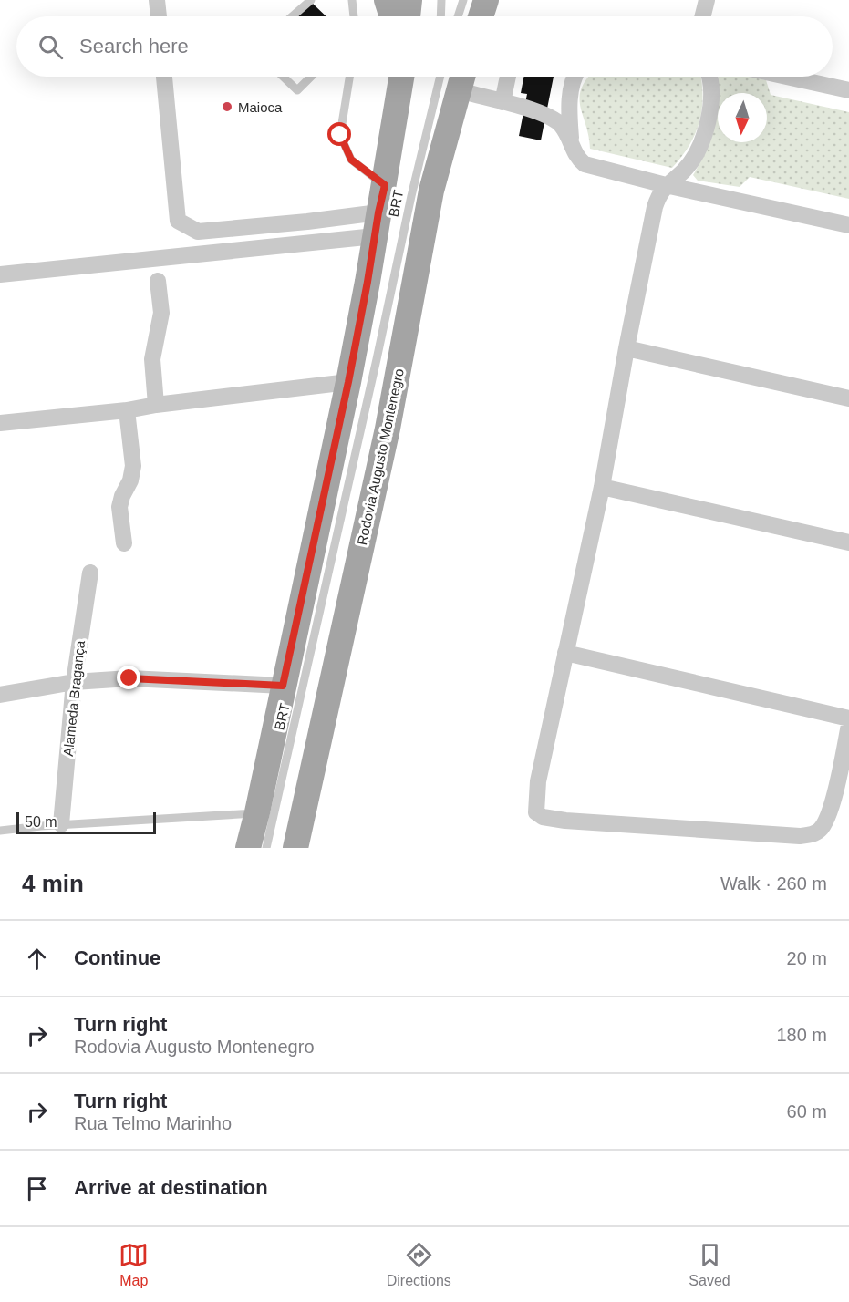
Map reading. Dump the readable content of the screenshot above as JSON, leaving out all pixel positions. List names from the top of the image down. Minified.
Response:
{"streets":{"main road":["Rodovia Augusto Montenegro"],"street":["Alameda Bragança"],"lane":["BRT"]},"crossings":[["BRT","Rodovia Augusto Montenegro"]],"places":["Maioca"],"scale_bar":"50 m","north":"bottom","page":{"search":"Search here","scale":"50 m","heading":["4 min","Walk · 260 m"],"list":[["Continue","20 m"],["Turn right","Rodovia Augusto Montenegro","180 m"],["Turn right","Rua Telmo Marinho","60 m"],"Arrive at destination"],"nav":["Map","Directions","Saved"]}}
